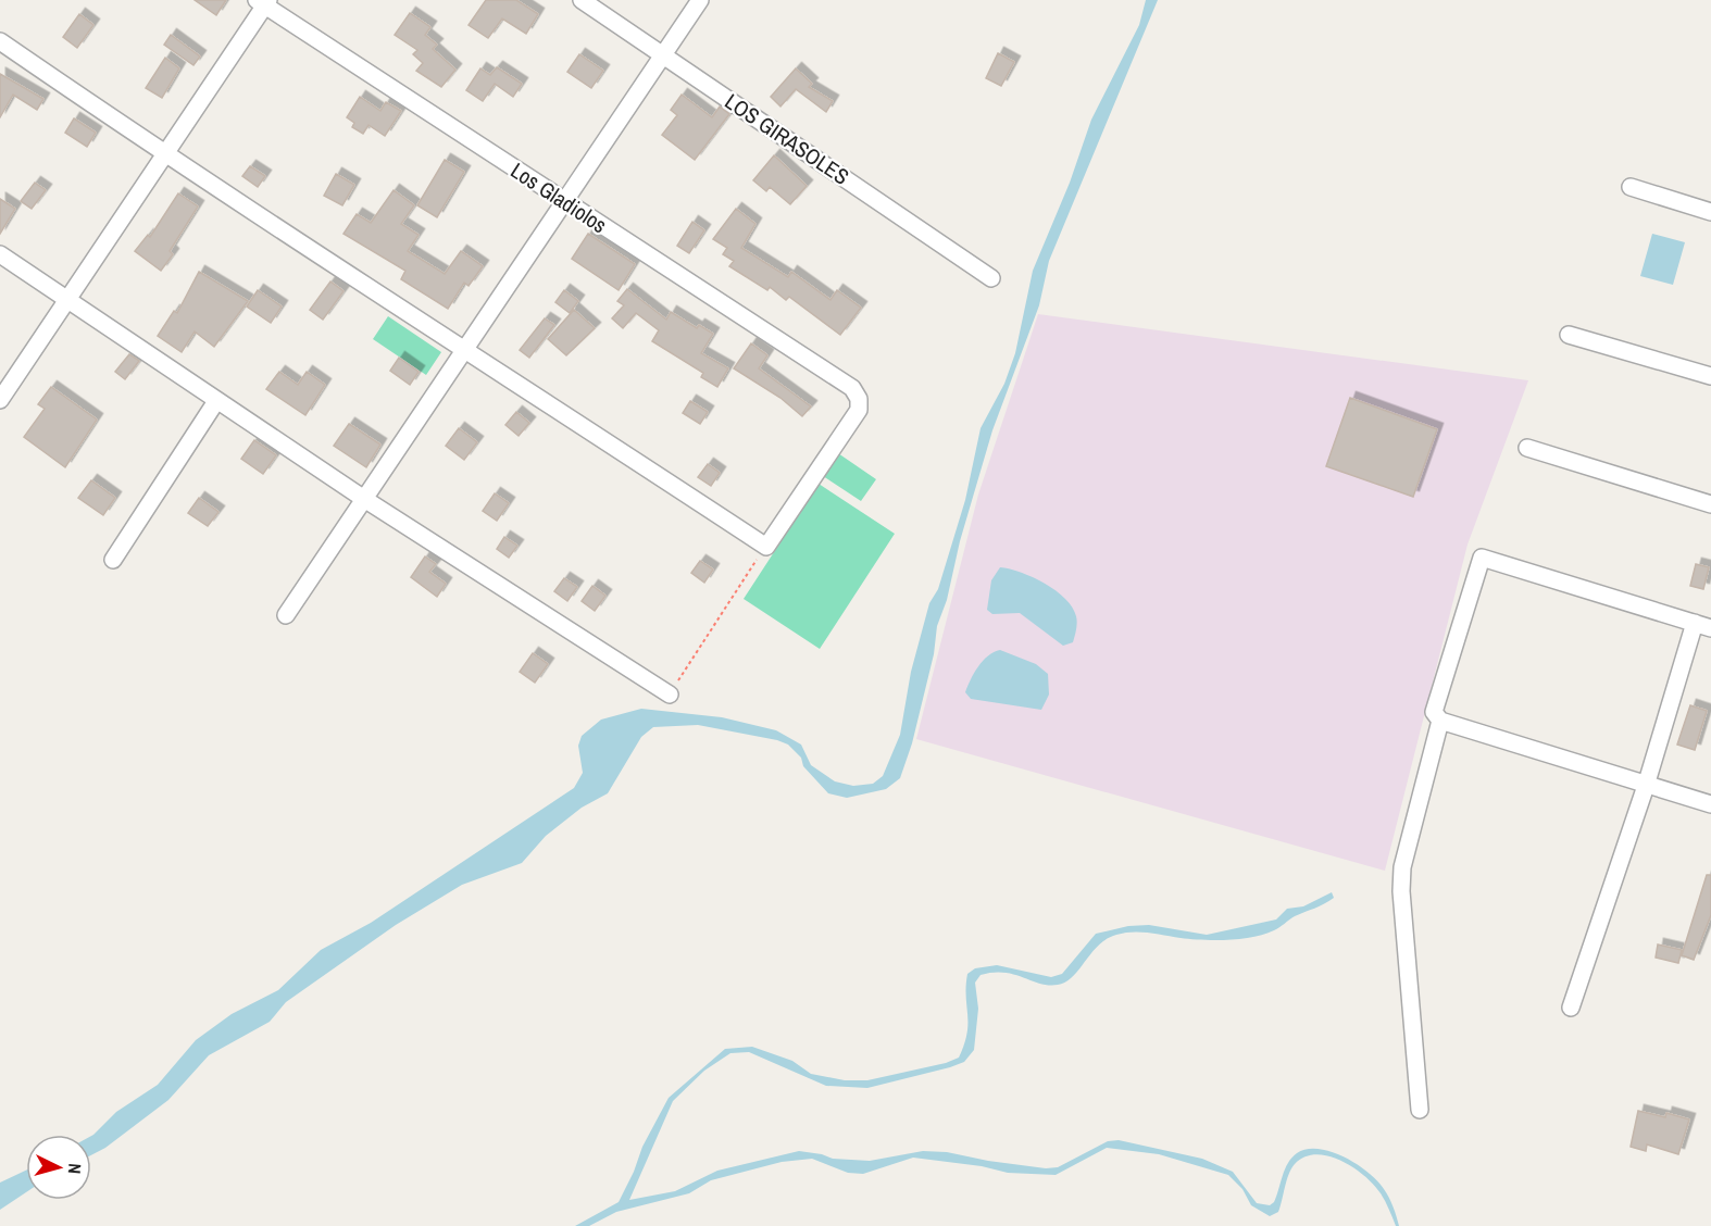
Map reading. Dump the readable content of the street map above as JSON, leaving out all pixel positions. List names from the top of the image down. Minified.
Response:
{"streets":{"street":["LOS GIRASOLES","Los Gladiolos"]},"north":"right"}
